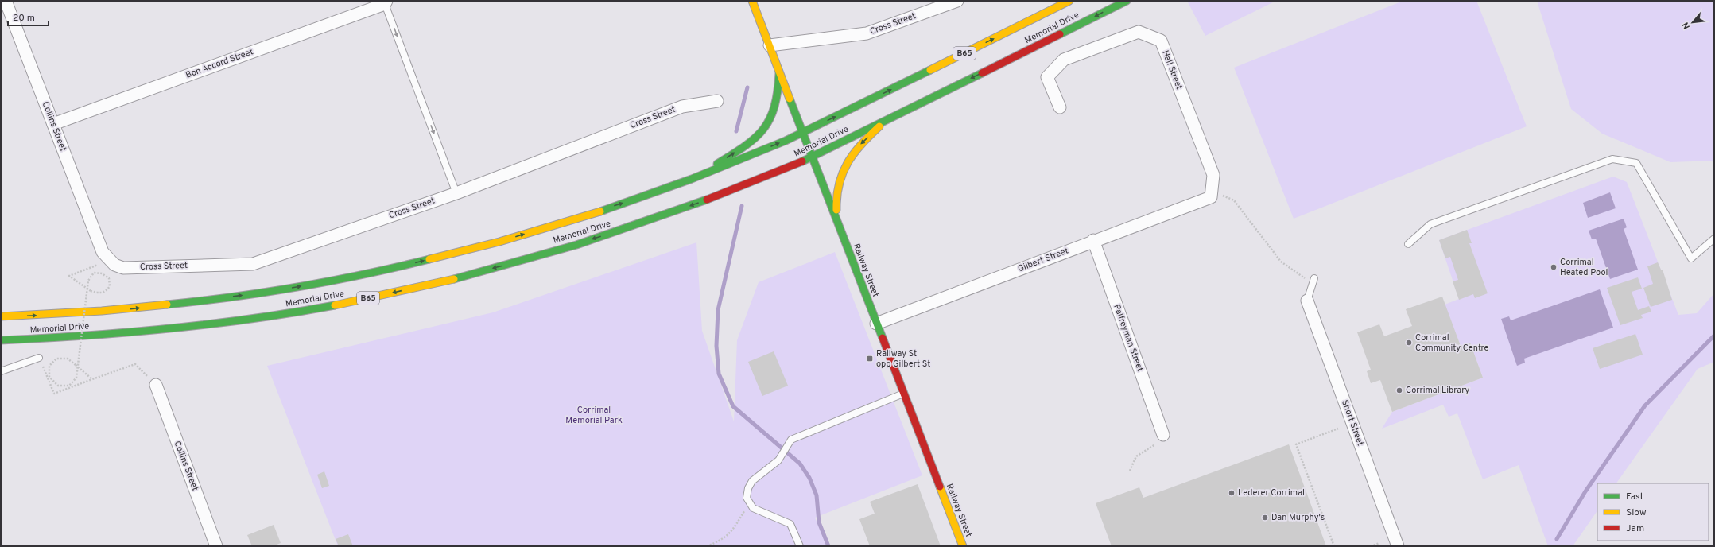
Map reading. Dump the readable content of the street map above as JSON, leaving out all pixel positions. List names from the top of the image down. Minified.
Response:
{"streets":{"main road":["Memorial Drive","B65","Railway Street"],"street":["Cross Street","Bon Accord Street","Hall Street","Collins Street","Gilbert Street","Palfreyman Street","Short Street"]},"crossings":[["Cross Street","Collins Street"],["Cross Street","Railway Street"],["Memorial Drive","Railway Street"],["Bon Accord Street","Collins Street"],["Hall Street","Gilbert Street"],["Gilbert Street","Railway Street"],["Gilbert Street","Palfreyman Street"]],"parks":["Corrimal Memorial Park"],"places":{"other":["Corrimal Heated Pool","Corrimal Community Centre","Corrimal Library","Lederer Corrimal","Dan Murphy's"],"transit":["Railway St opp Gilbert St"]},"legend":["Fast","Slow","Jam"],"scale_bar":"20 m","north":"bottom left"}
